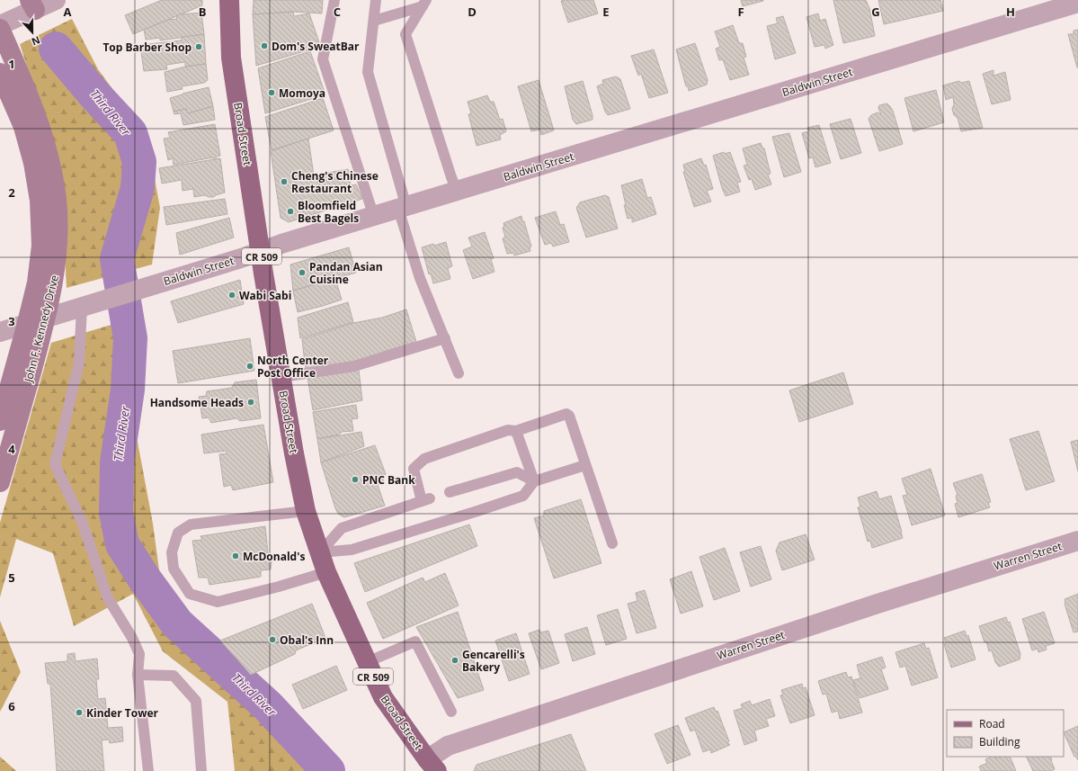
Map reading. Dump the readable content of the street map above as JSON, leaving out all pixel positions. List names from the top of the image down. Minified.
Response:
{"streets":{"main road":["Broad Street","CR 509","John F. Kennedy Drive"],"street":["Baldwin Street","Warren Street"]},"crossings":[["Baldwin Street","Broad Street"],["Broad Street","Warren Street"]],"water":["Third River"],"places":["Dom's SweatBar","Top Barber Shop","Momoya","Cheng's Chinese Restaurant","Bloomfield Best Bagels","Pandan Asian Cuisine","Wabi Sabi","North Center Post Office","Handsome Heads","PNC Bank","McDonald's","Obal's Inn","Gencarelli's Bakery","Kinder Tower"],"legend":["Road","Building"],"north":"bottom","grid":{"columns":["A","B","C","D","E","F","G","H"],"rows":["1","2","3","4","5","6"]}}
